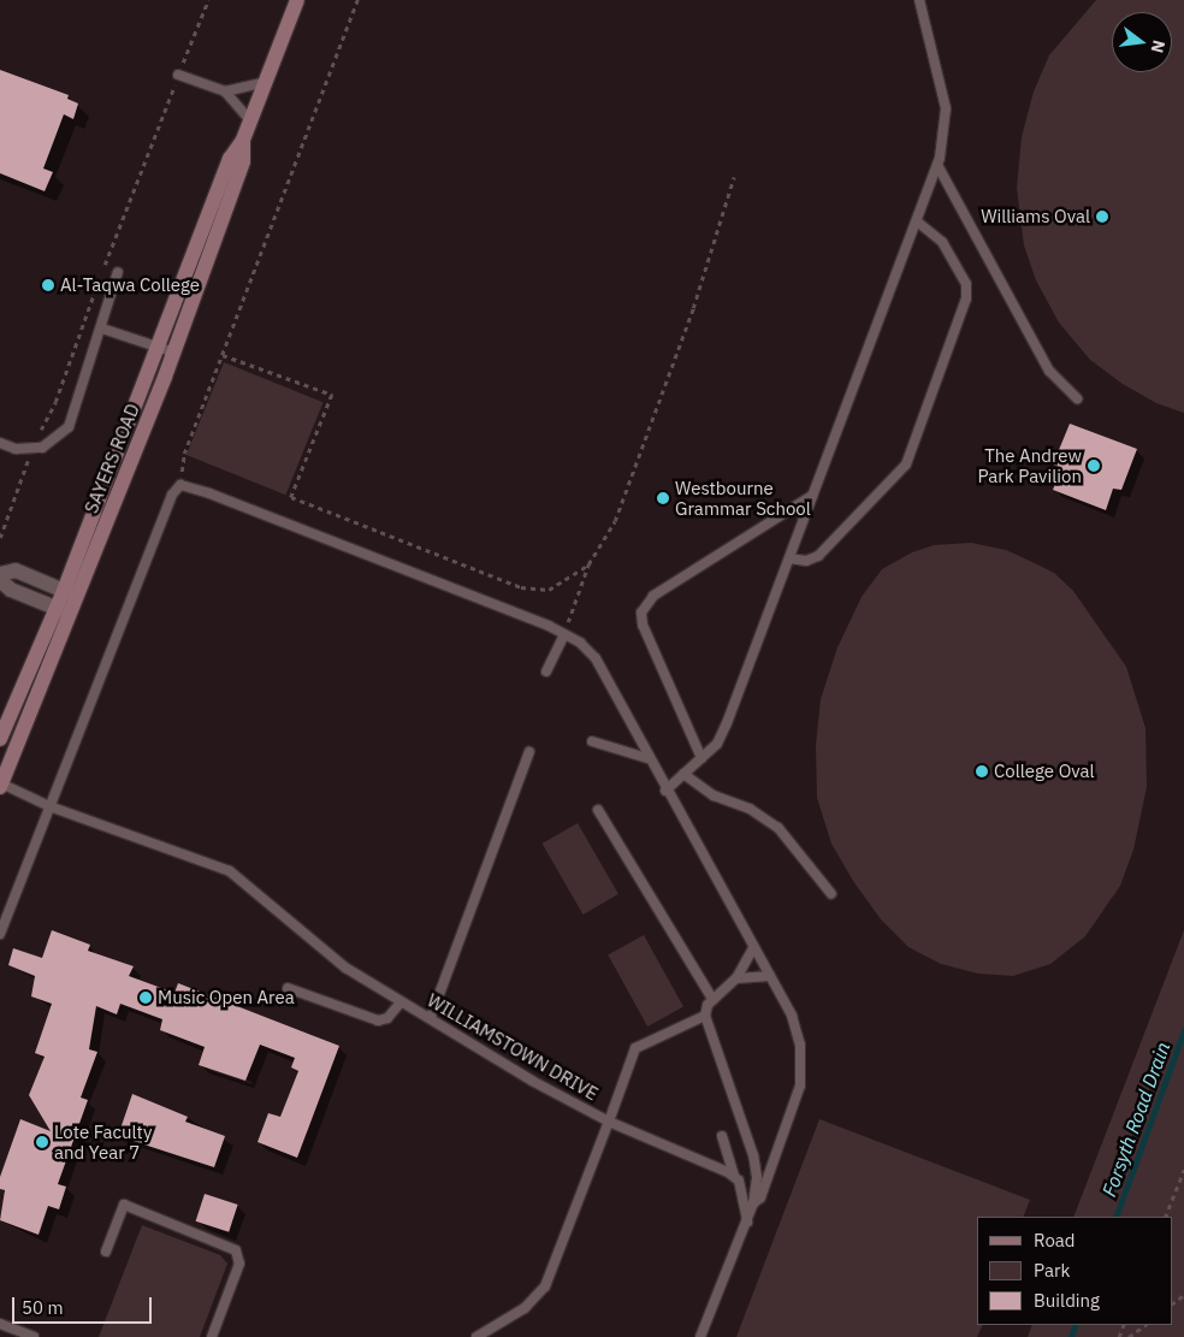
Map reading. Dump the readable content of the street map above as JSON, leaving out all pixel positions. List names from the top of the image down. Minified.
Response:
{"streets":{"main road":["SAYERS ROAD"],"lane":["WILLIAMSTOWN DRIVE"]},"crossings":[["SAYERS ROAD","WILLIAMSTOWN DRIVE"]],"water":["Forsyth Road Drain"],"places":["Williams Oval","Al-Taqwa College","The Andrew Park Pavilion","Westbourne Grammar School","College Oval","Music Open Area","Lote Faculty and Year 7"],"legend":["Road","Park","Building"],"scale_bar":"50 m","north":"right"}
